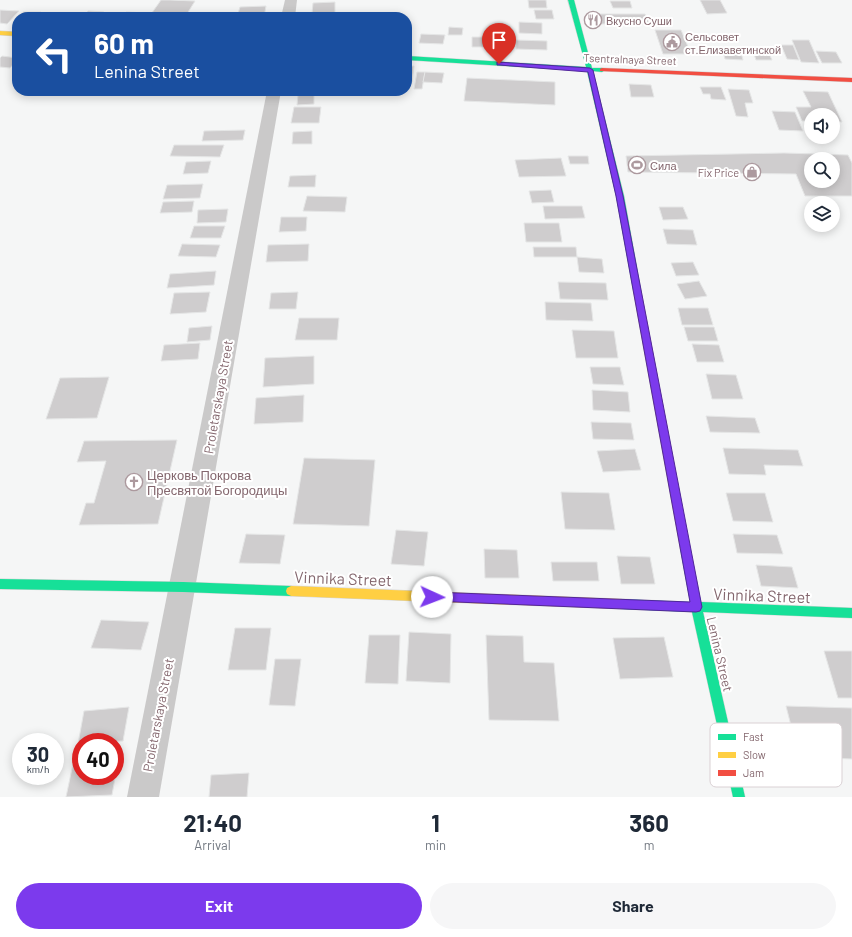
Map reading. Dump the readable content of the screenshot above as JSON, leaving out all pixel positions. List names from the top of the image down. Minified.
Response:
{"streets":{"street":["Tsentralnaya Street","Proletarskaya Street","Vinnika Street","Lenina Street"]},"crossings":[["Tsentralnaya Street","Lenina Street"],["Proletarskaya Street","Vinnika Street"],["Vinnika Street","Lenina Street"]],"places":{"restaurant":["Вкусно Суши"],"public building":["Сельсовет ст.Елизаветинской"],"sports":["Сила"],"shop":["Fix Price"],"church":["Церковь Покрова Пресвятой Богородицы"]},"legend":["Fast","Slow","Jam"],"page":{"turn":["60 m","Lenina Street"],"speed":"30 km/h","limit":"40","eta":["21:40","Arrival","1","min","360","m"],"buttons":["Exit","Share"]}}
